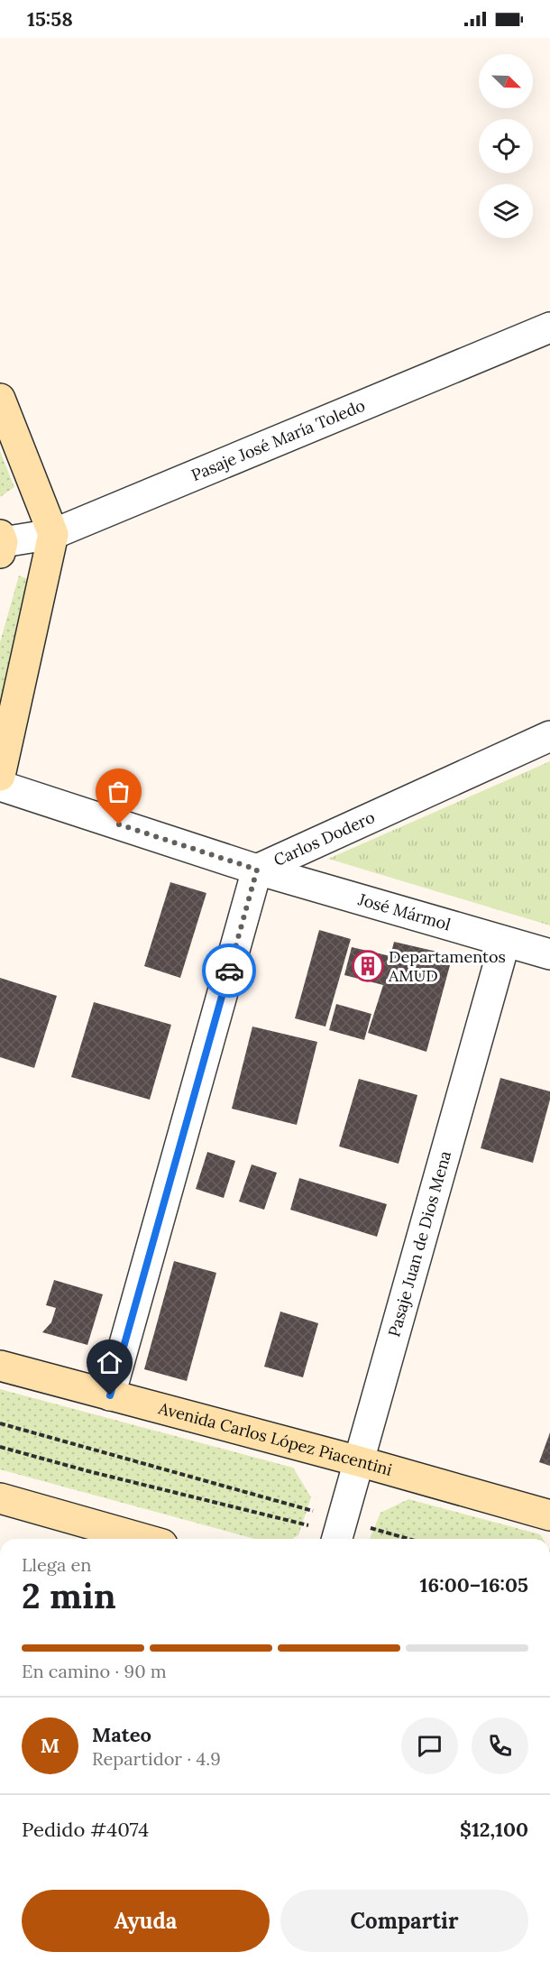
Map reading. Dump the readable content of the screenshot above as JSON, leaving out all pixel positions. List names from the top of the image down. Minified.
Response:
{"streets":{"main road":["Avenida Carlos López Piacentini"],"street":["Pasaje José María Toledo","Carlos Dodero","José Mármol","Pasaje Juan de Dios Mena"]},"crossings":[["Carlos Dodero","José Mármol"],["José Mármol","Pasaje Juan de Dios Mena"],["Pasaje Juan de Dios Mena","Avenida Carlos López Piacentini"]],"places":{"building":["Departamentos AMUD"]},"north":"bottom right","page":{"status":"15:58","heading":["2 min","Llega en","16:00–16:05"],"panel":["Mateo","Repartidor · 4.9","Pedido #4074","$12,100"],"bar":"En camino · 90 m","round":"M","buttons":["Ayuda","Compartir"]}}
